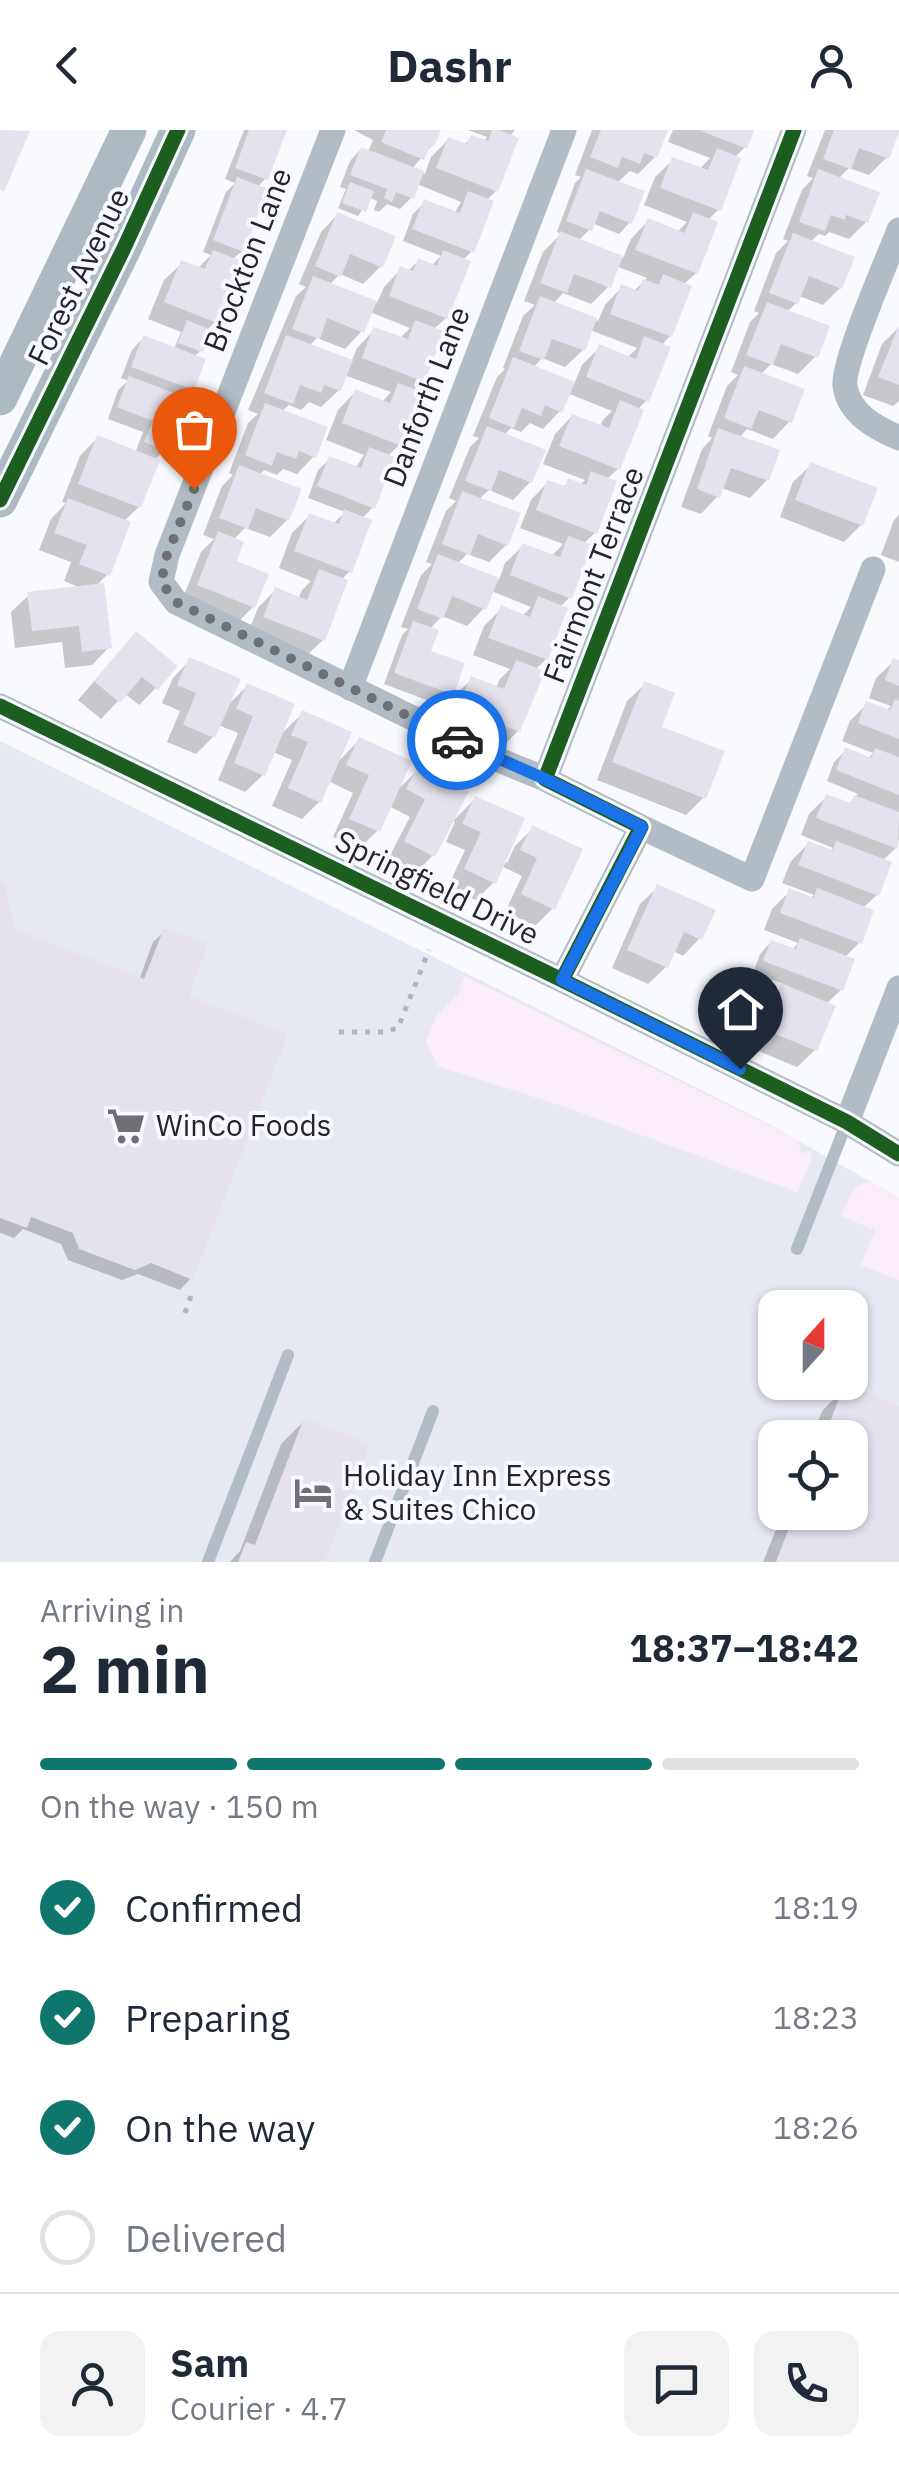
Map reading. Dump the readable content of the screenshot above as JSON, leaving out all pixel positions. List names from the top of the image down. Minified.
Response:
{"streets":{"street":["Brockton Lane","Forest Avenue","Danforth Lane","Fairmont Terrace","Springfield Drive"]},"crossings":[["Brockton Lane","Danforth Lane"]],"places":{"supermarket":["WinCo Foods"],"hotel":["Holiday Inn Express & Suites Chico"]},"north":"top","page":{"header":"Dashr","heading":["2 min","Arriving in","18:37–18:42"],"panel":["Sam","Courier · 4.7"],"bar":"On the way · 150 m","list":[["Confirmed","18:19"],["Preparing","18:23"],["On the way","18:26"],"Delivered"]}}
